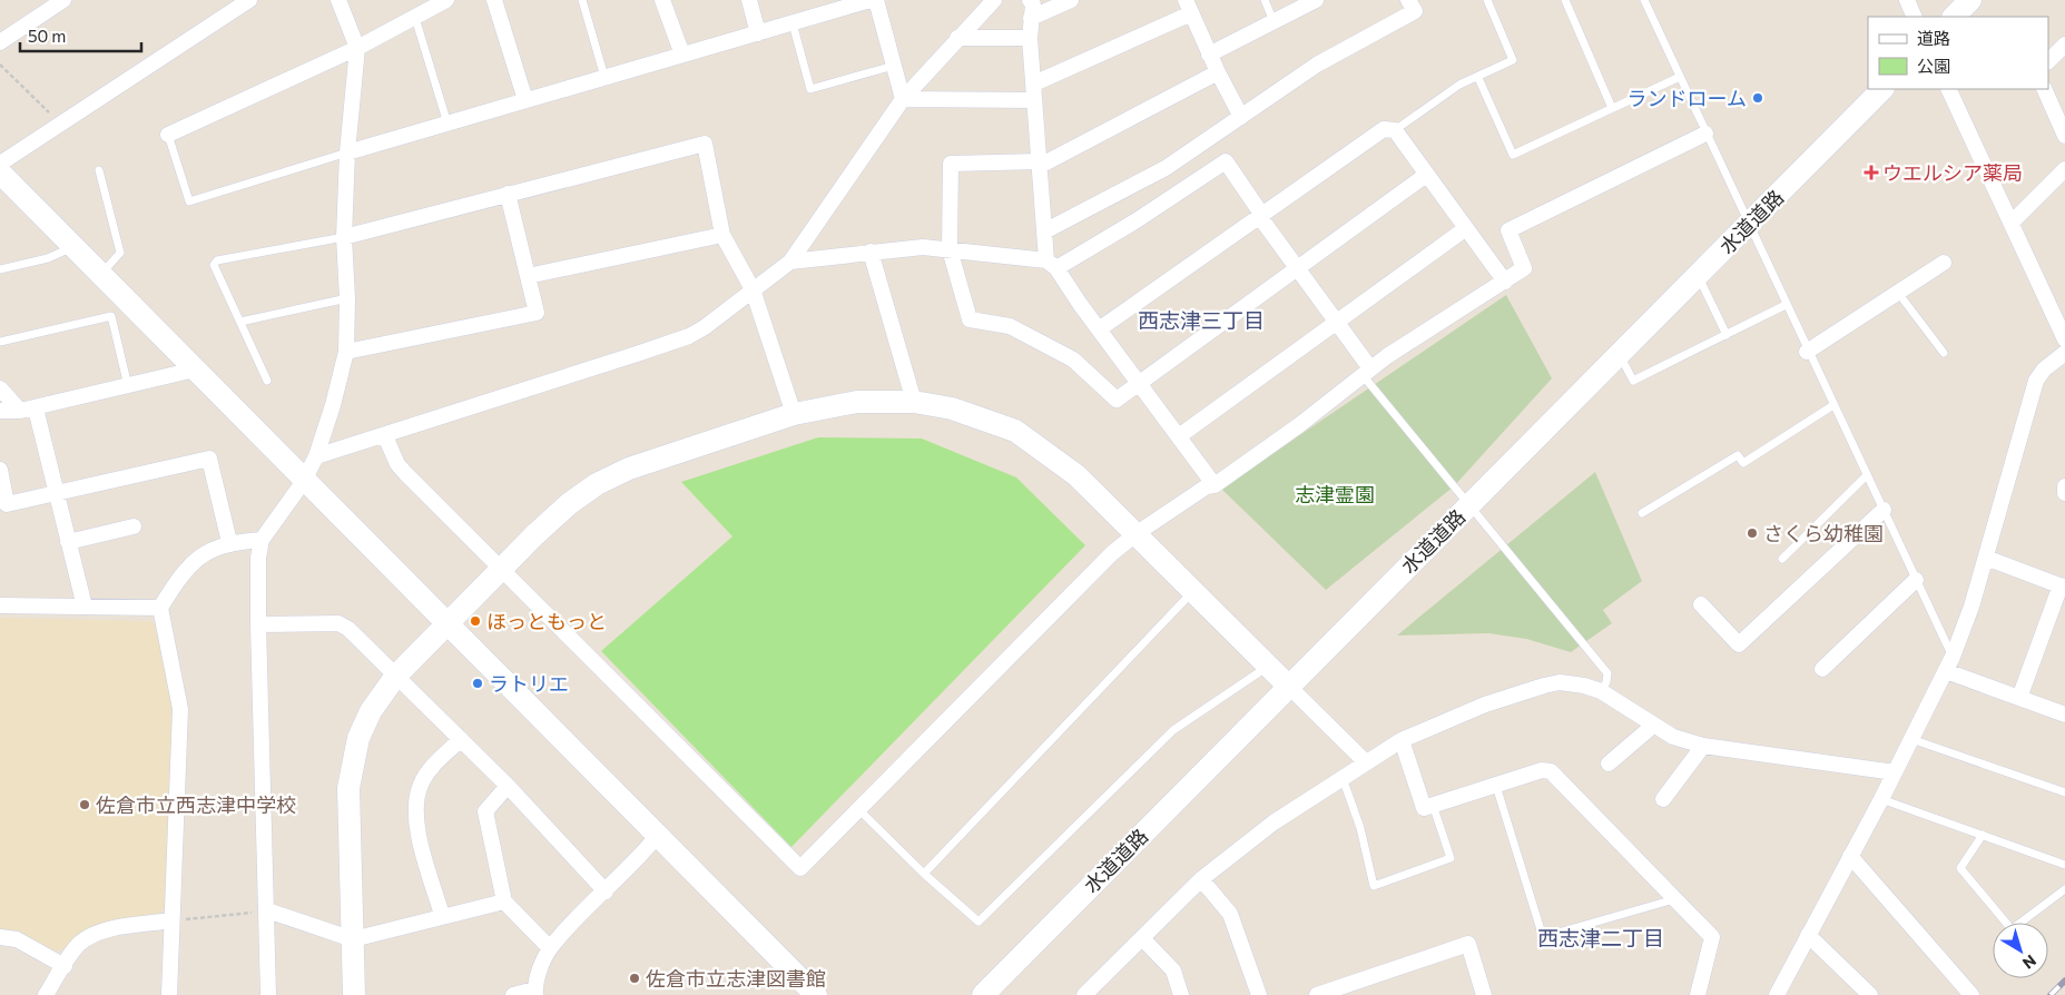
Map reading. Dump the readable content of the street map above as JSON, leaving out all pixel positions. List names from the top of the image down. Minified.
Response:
{"streets":{"street":["水道道路"]},"districts":["西志津三丁目","西志津二丁目"],"parks":["志津霊園"],"places":{"other":["ランドローム","さくら幼稚園","ほっともっと","ラトリエ","佐倉市立西志津中学校","佐倉市立志津図書館"],"health":["ウエルシア薬局"]},"legend":["道路","公園"],"scale_bar":"50 m","north":"bottom right"}
